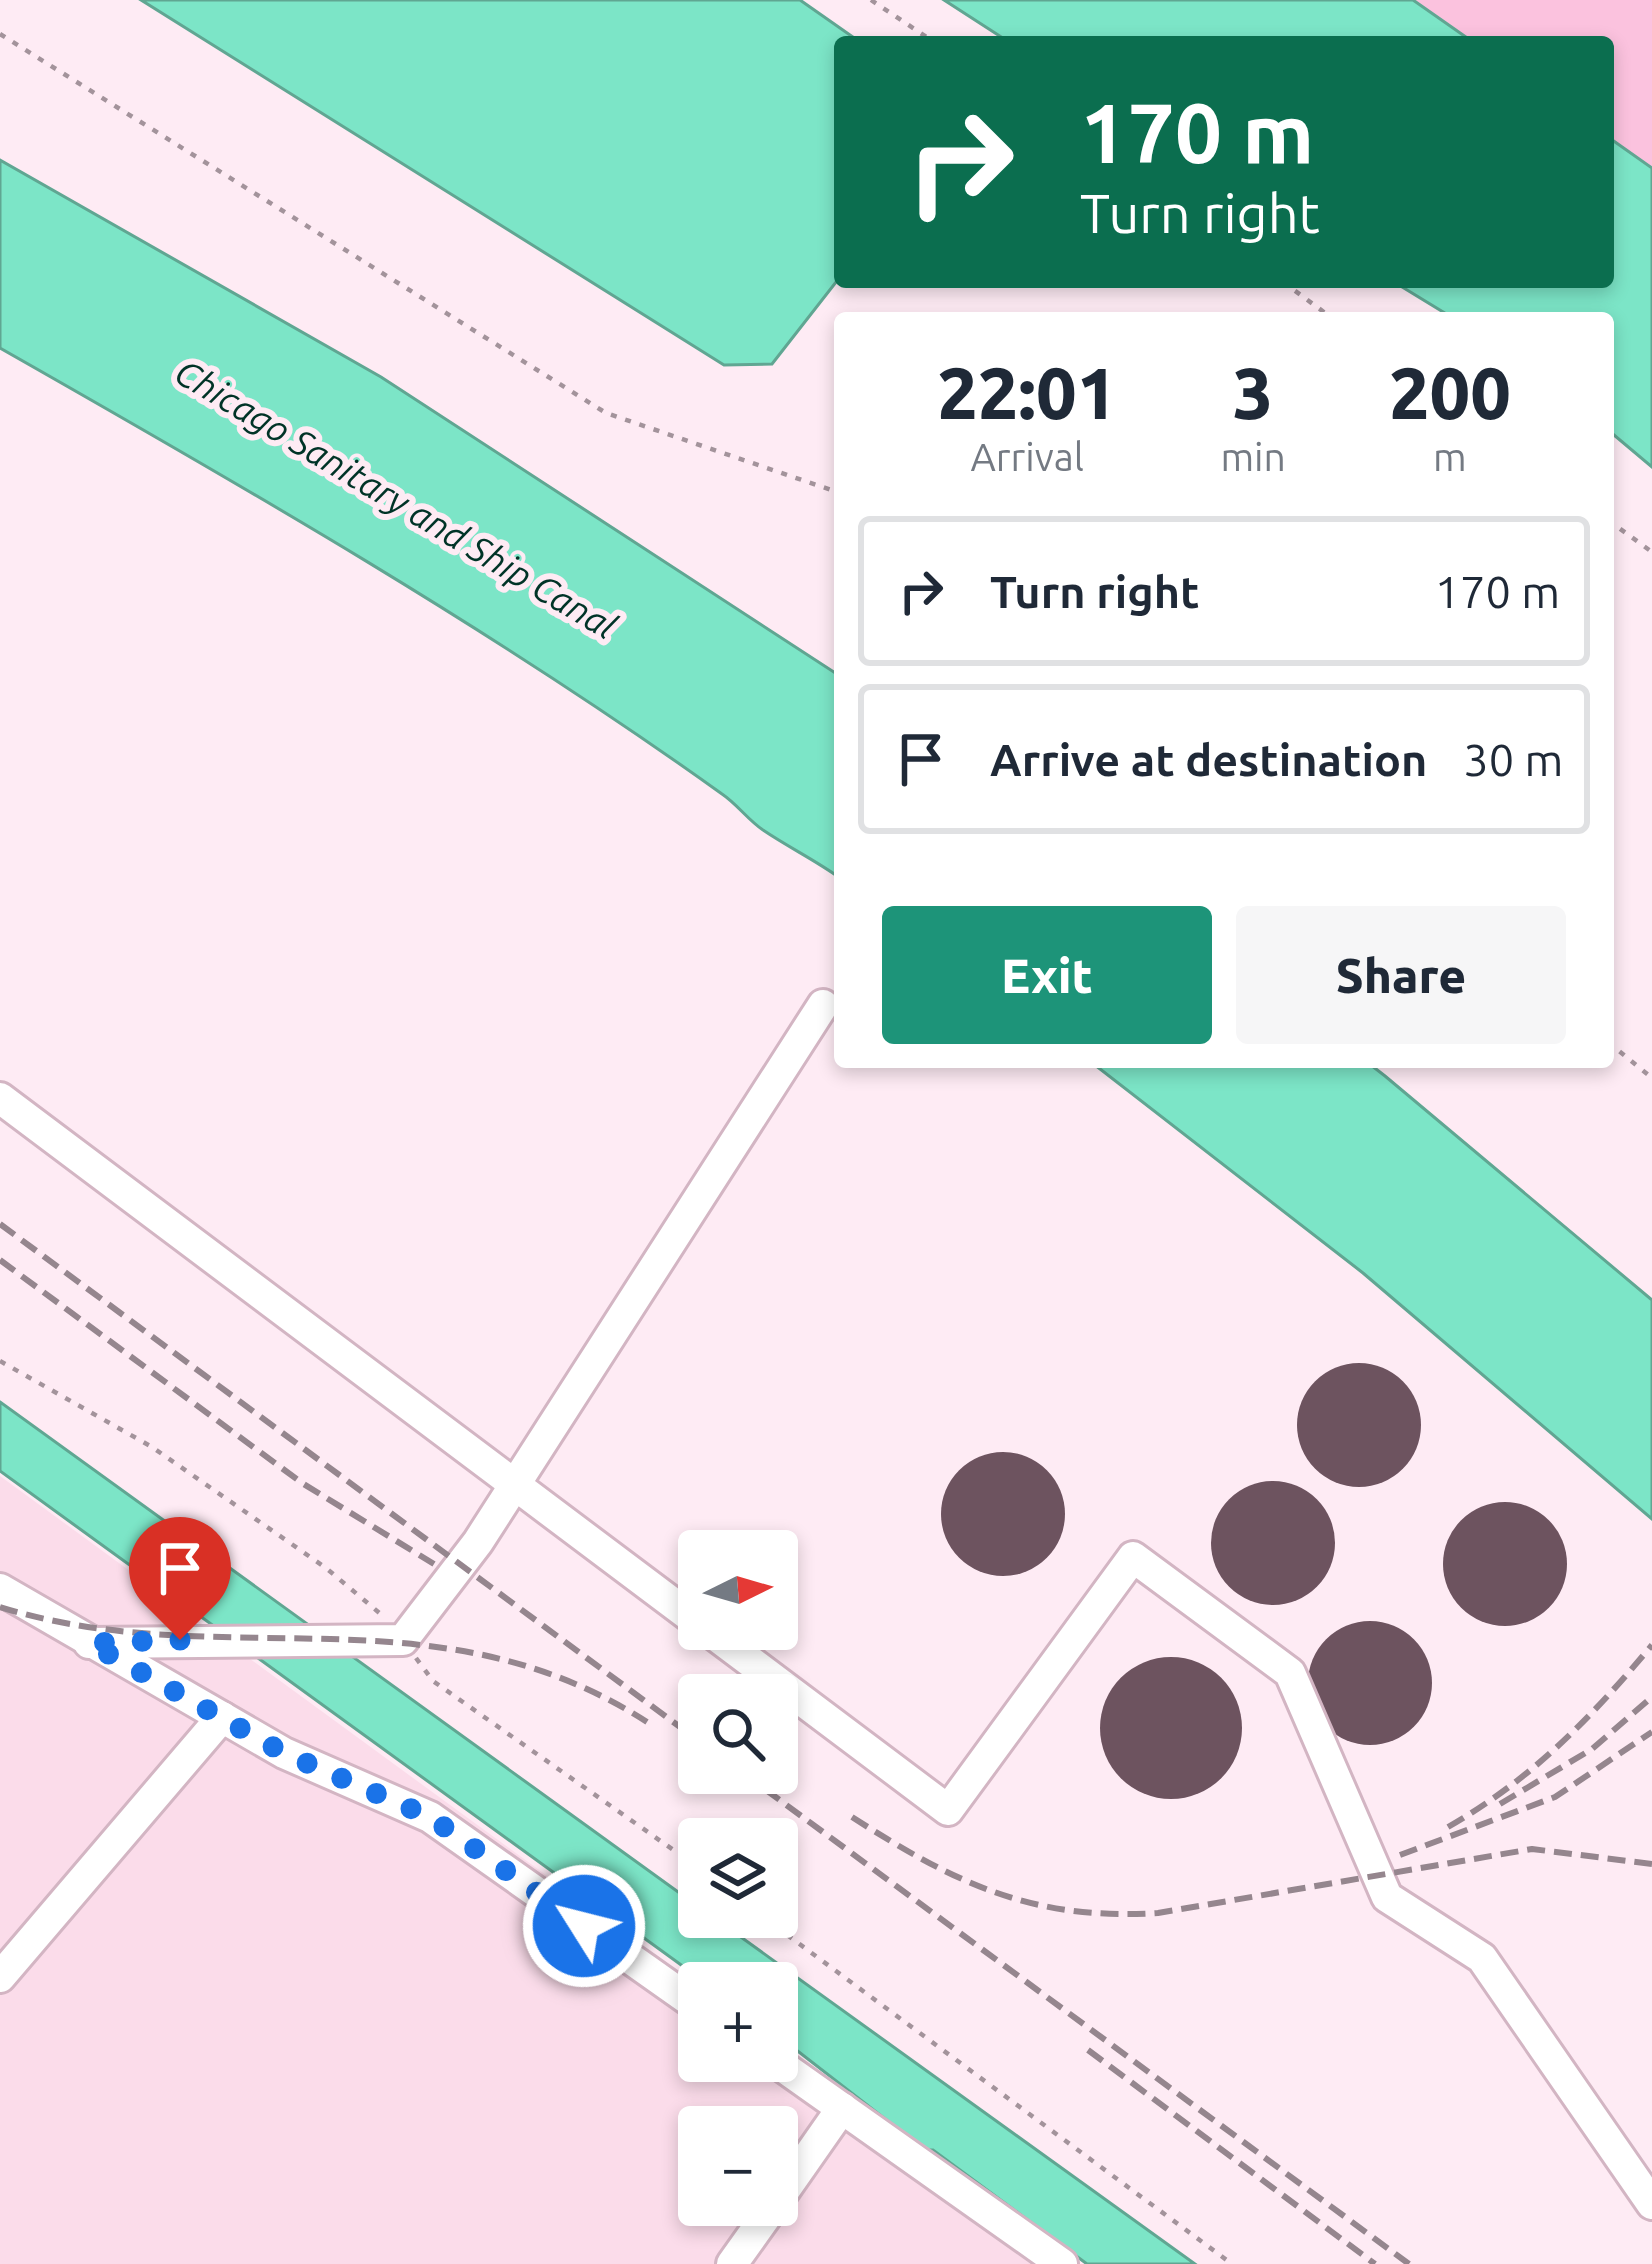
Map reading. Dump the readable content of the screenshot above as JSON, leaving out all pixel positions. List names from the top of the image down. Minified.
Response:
{"water":["Chicago Sanitary and Ship Canal"],"north":"right","page":{"turn":["170 m","Turn right"],"eta":["22:01","Arrival","3","min","200","m"],"list":[{"name":"Turn right","value":"170 m"},{"name":"Arrive at destination","value":"30 m"}],"buttons":["Exit","Share"],"map_buttons":["+","−"]}}
